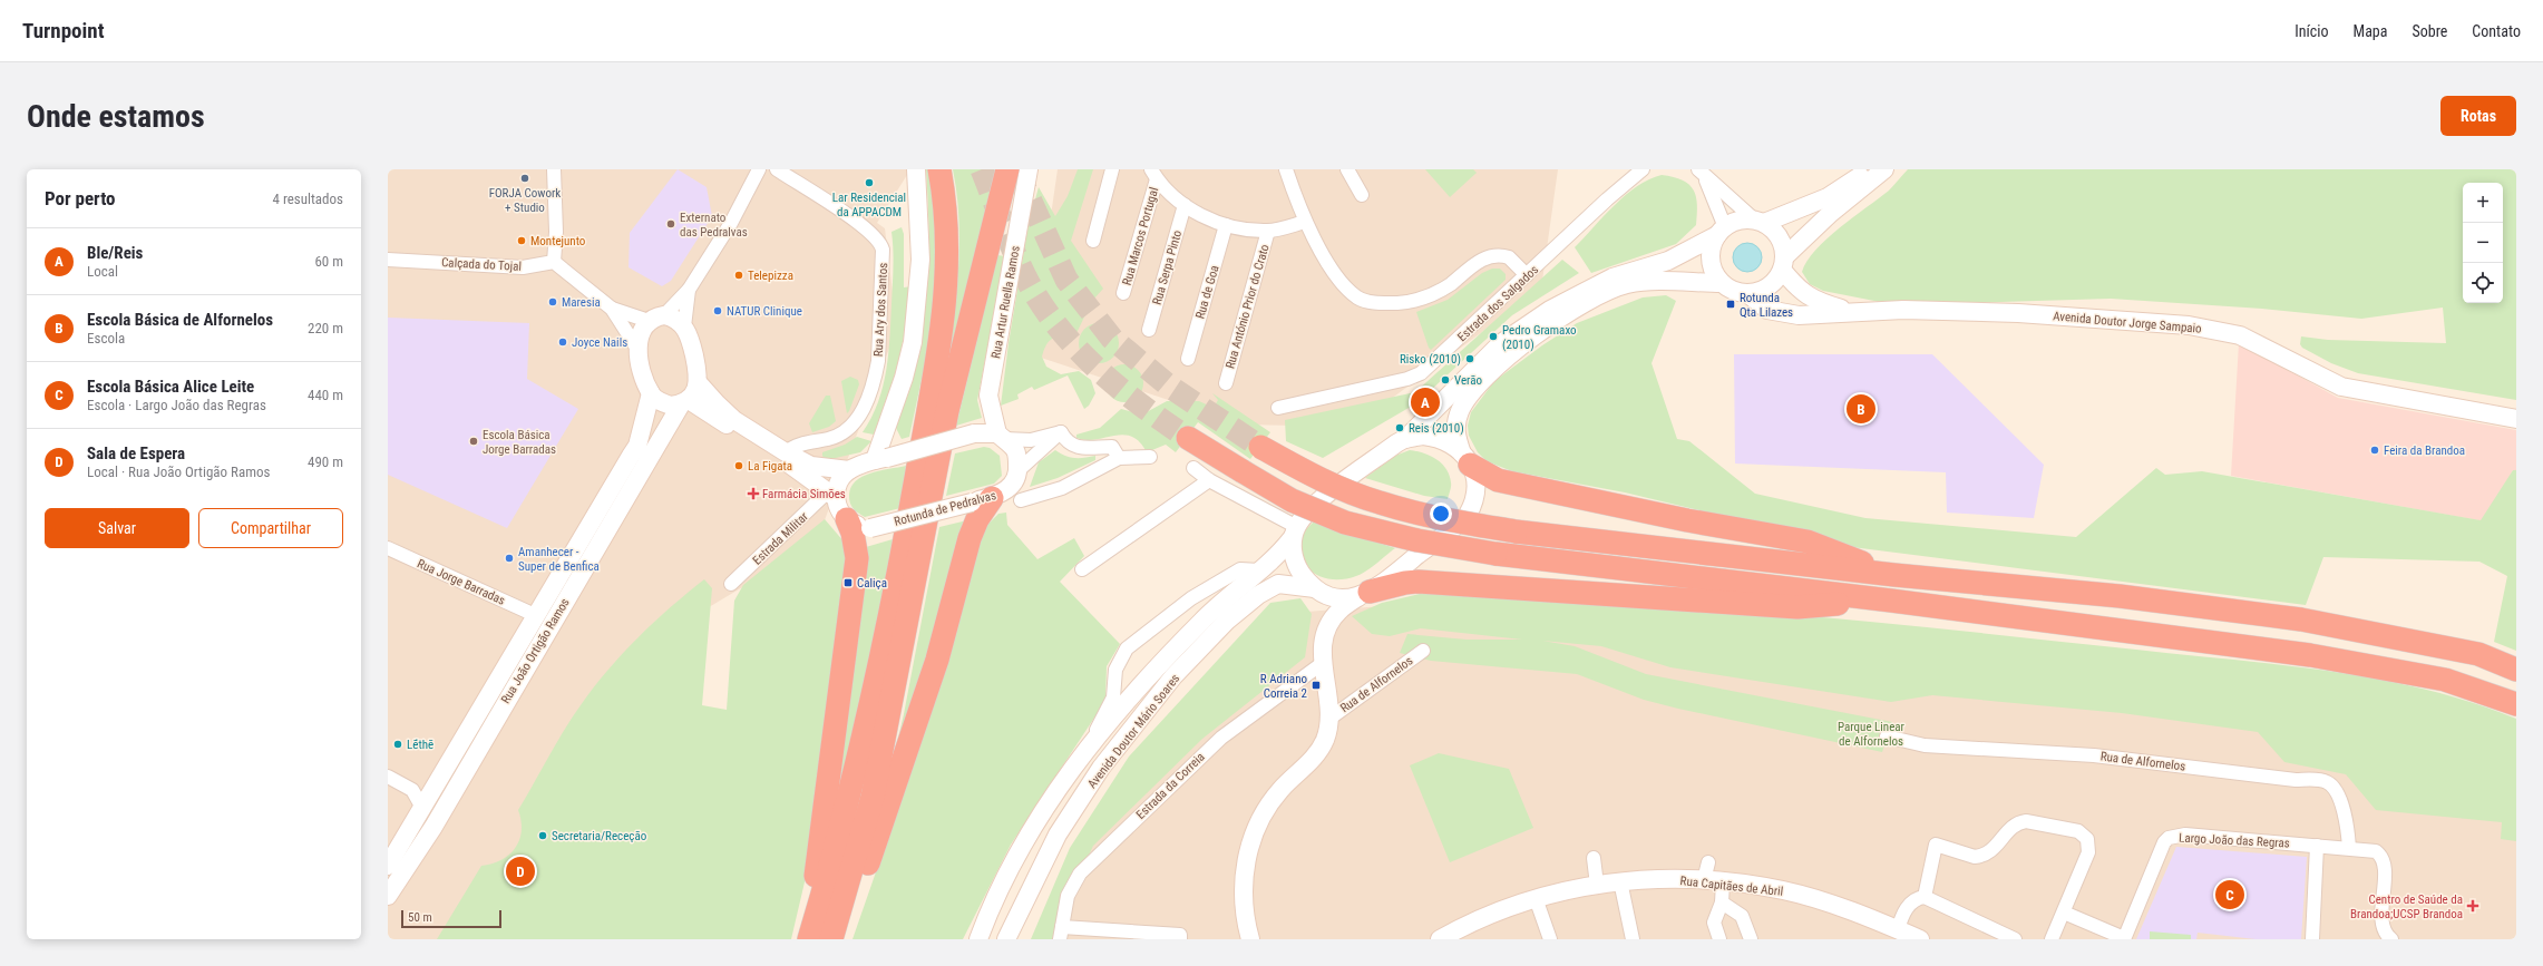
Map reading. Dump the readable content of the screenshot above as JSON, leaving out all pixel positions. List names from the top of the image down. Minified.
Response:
{"streets":{"main road":["Rua Artur Ruella Ramos","Avenida Doutor Jorge Sampaio","Rotunda de Pedralvas","Rua João Ortigão Ramos","Avenida Doutor Mário Soares","Rua Capitães de Abril"],"street":["Rua Marcos Portugal","Calçada do Tojal","Rua Serpa Pinto","Rua de Goa","Estrada dos Salgados","Rua António Prior do Crato","Rua Ary dos Santos","Estrada Militar","Rua Jorge Barradas","Rua de Alfornelos","Estrada da Correia","Largo João das Regras"]},"crossings":[["Rua Jorge Barradas","Rua João Ortigão Ramos"]],"parks":["Parque Linear de Alfornelos"],"places":{"other":["FORJA Cowork + Studio","Lar Residencial da APPACDM","Externato das Pedralvas","Montejunto","Telepizza","Maresia","NATUR Clinique","Pedro Gramaxo (2010)","Joyce Nails","Risko (2010)","Verão","Reis (2010)","Escola Básica Jorge Barradas","Feira da Brandoa","La Figata","Amanhecer - Super de Benfica","Lḗthē","Secretaria/Receção"],"transit":["Rotunda Qta Lilazes","Caliça","R Adriano Correia 2"],"health":["Farmácia Simões","Centro de Saúde da Brandoa;UCSP Brandoa"]},"scale_bar":"50 m","page":{"header":"Turnpoint","nav":["Início","Mapa","Sobre","Contato"],"buttons":["Rotas",["Salvar","Compartilhar"]],"title":"Onde estamos","heading":["Por perto","4 resultados"],"map_buttons":["+","−"],"list":[{"mark":"A","name":"Ble/Reis","note":"Local","value":"60 m"},{"mark":"B","name":"Escola Básica de Alfornelos","note":"Escola","value":"220 m"},{"mark":"C","name":"Escola Básica Alice Leite","note":"Escola · Largo João das Regras","value":"440 m"},{"mark":"D","name":"Sala de Espera","note":"Local · Rua João Ortigão Ramos","value":"490 m"}],"pins":["A","B","D","C"],"scale":"50 m"}}
